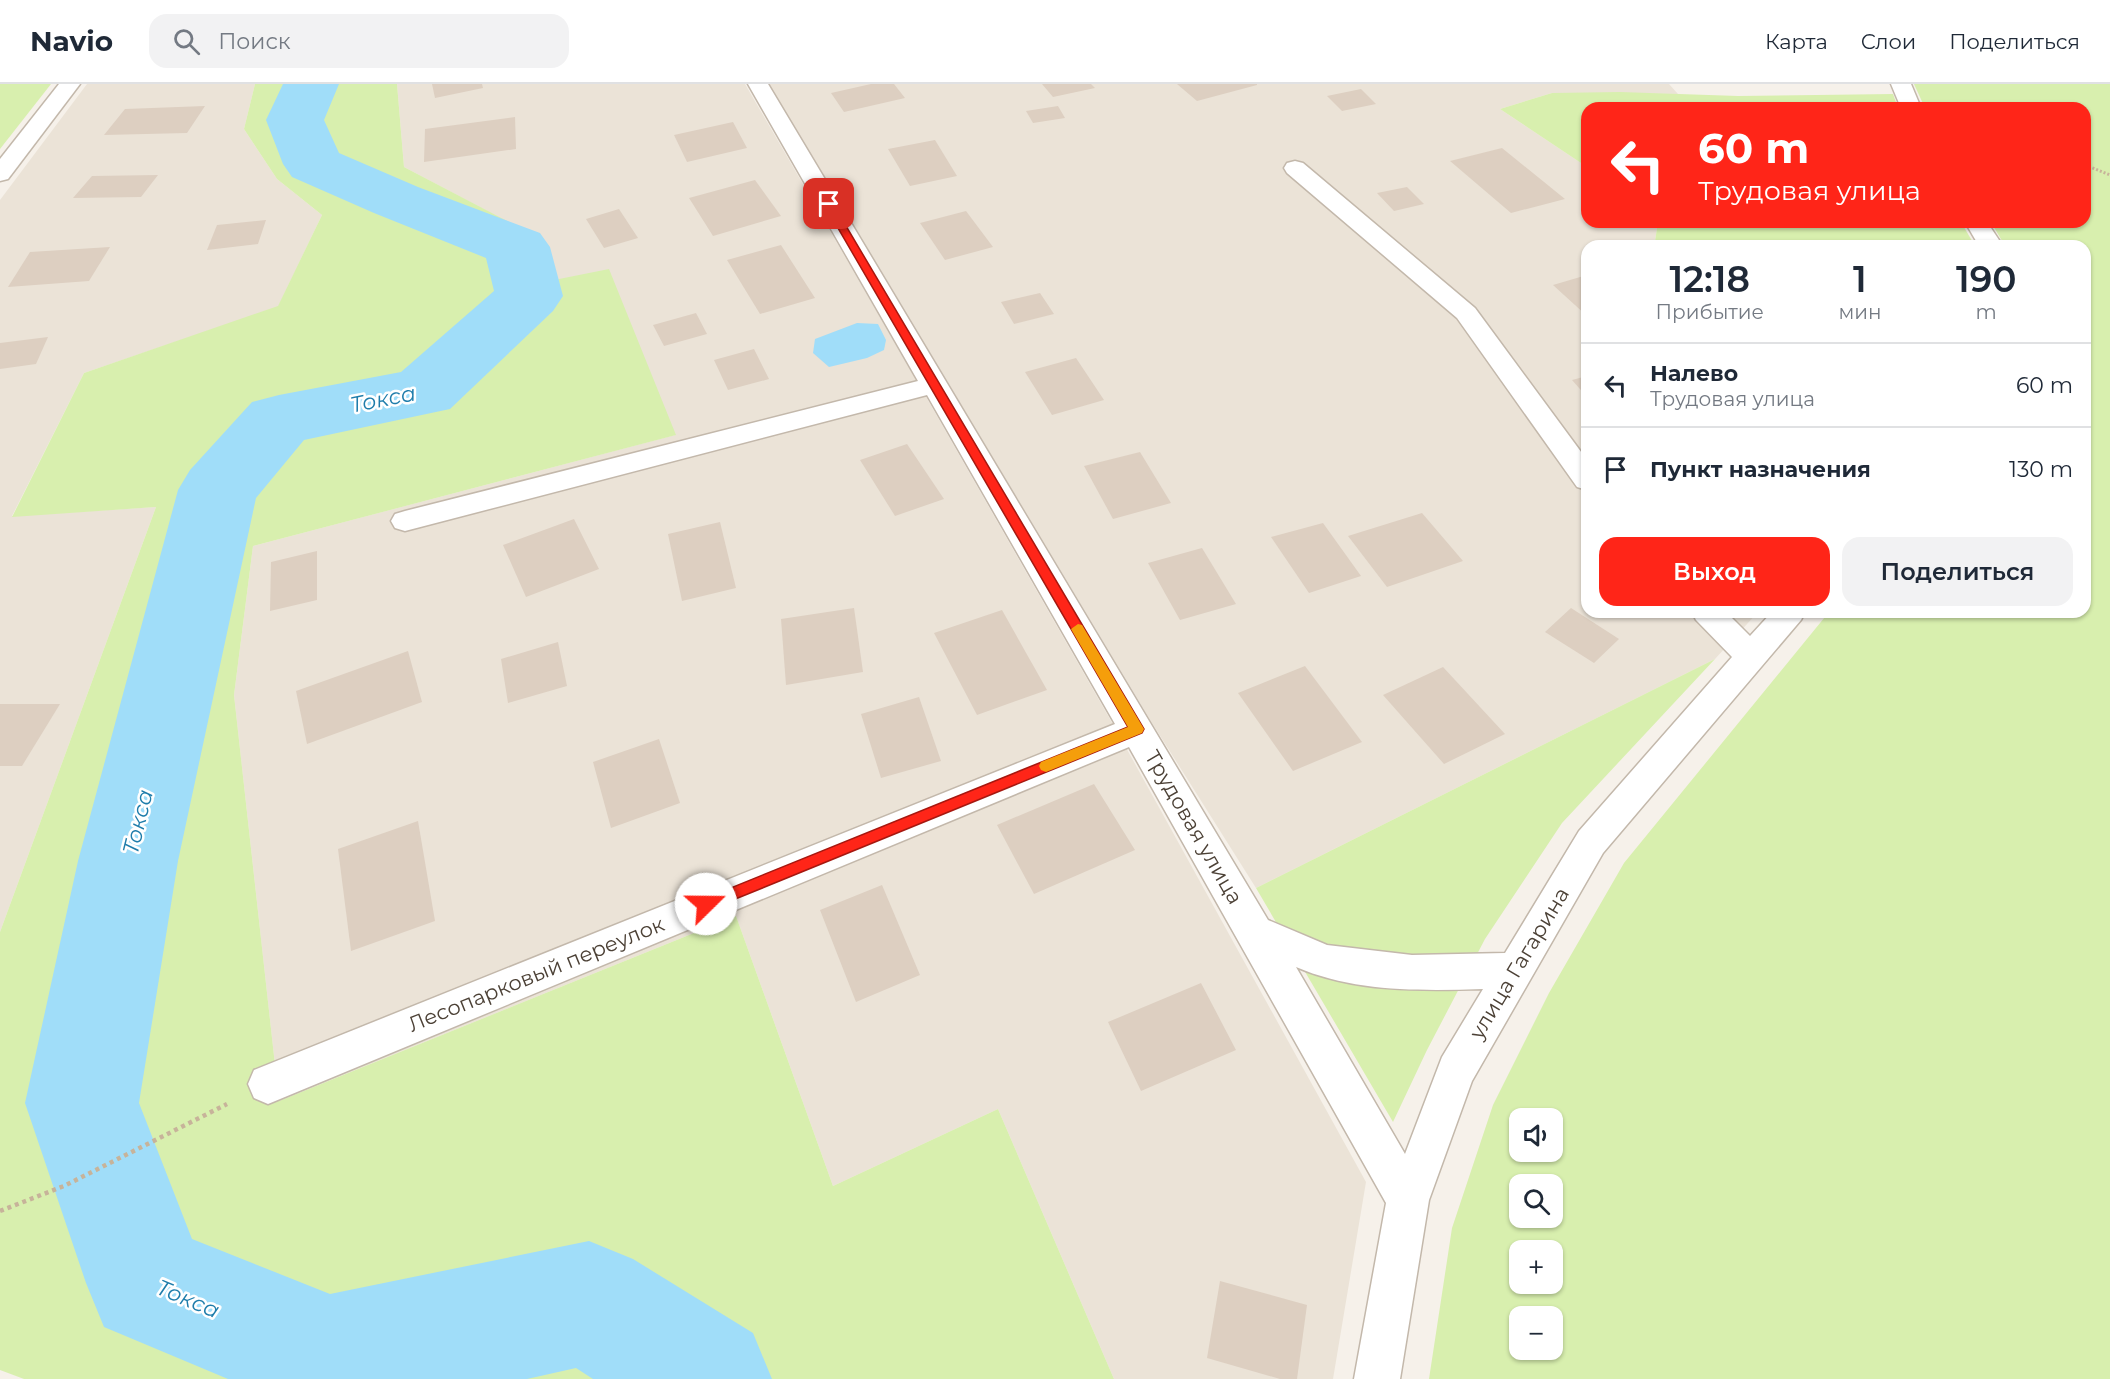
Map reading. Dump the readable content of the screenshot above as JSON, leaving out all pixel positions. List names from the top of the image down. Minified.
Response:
{"streets":{"street":["Трудовая улица","улица Гагарина","Лесопарковый переулок"]},"crossings":[["Трудовая улица","улица Гагарина"],["Трудовая улица","Лесопарковый переулок"]],"water":["Токса"],"page":{"header":"Navio","search":"Поиск","nav":["Карта","Слои","Поделиться"],"turn":["60 m","Трудовая улица"],"eta":["12:18","Прибытие","1","мин","190","m"],"list":[{"name":"Налево","note":"Трудовая улица","value":"60 m"},{"name":"Пункт назначения","value":"130 m"}],"buttons":["Выход","Поделиться"],"map_buttons":["+","−"]}}
